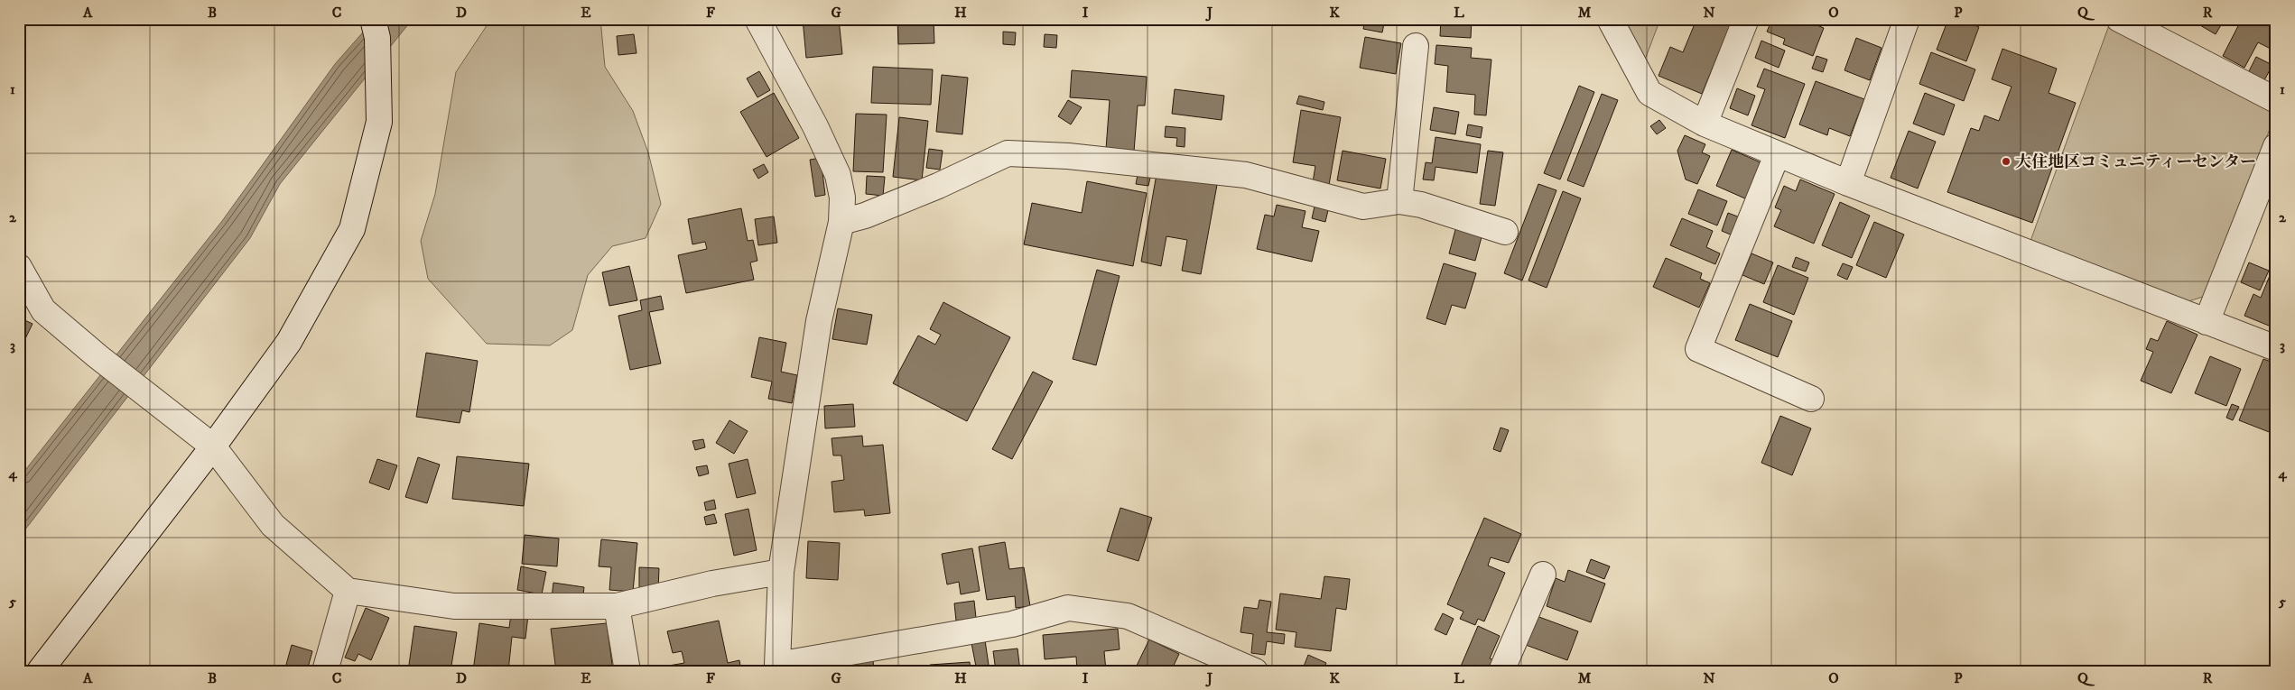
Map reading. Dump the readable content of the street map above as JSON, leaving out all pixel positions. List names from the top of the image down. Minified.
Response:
{"places":["大住地区コミュニティーセンター"],"grid":{"columns":["A","B","C","D","E","F","G","H","I","J","K","L","M","N","O","P","Q","R"],"rows":["1","2","3","4","5"]}}
